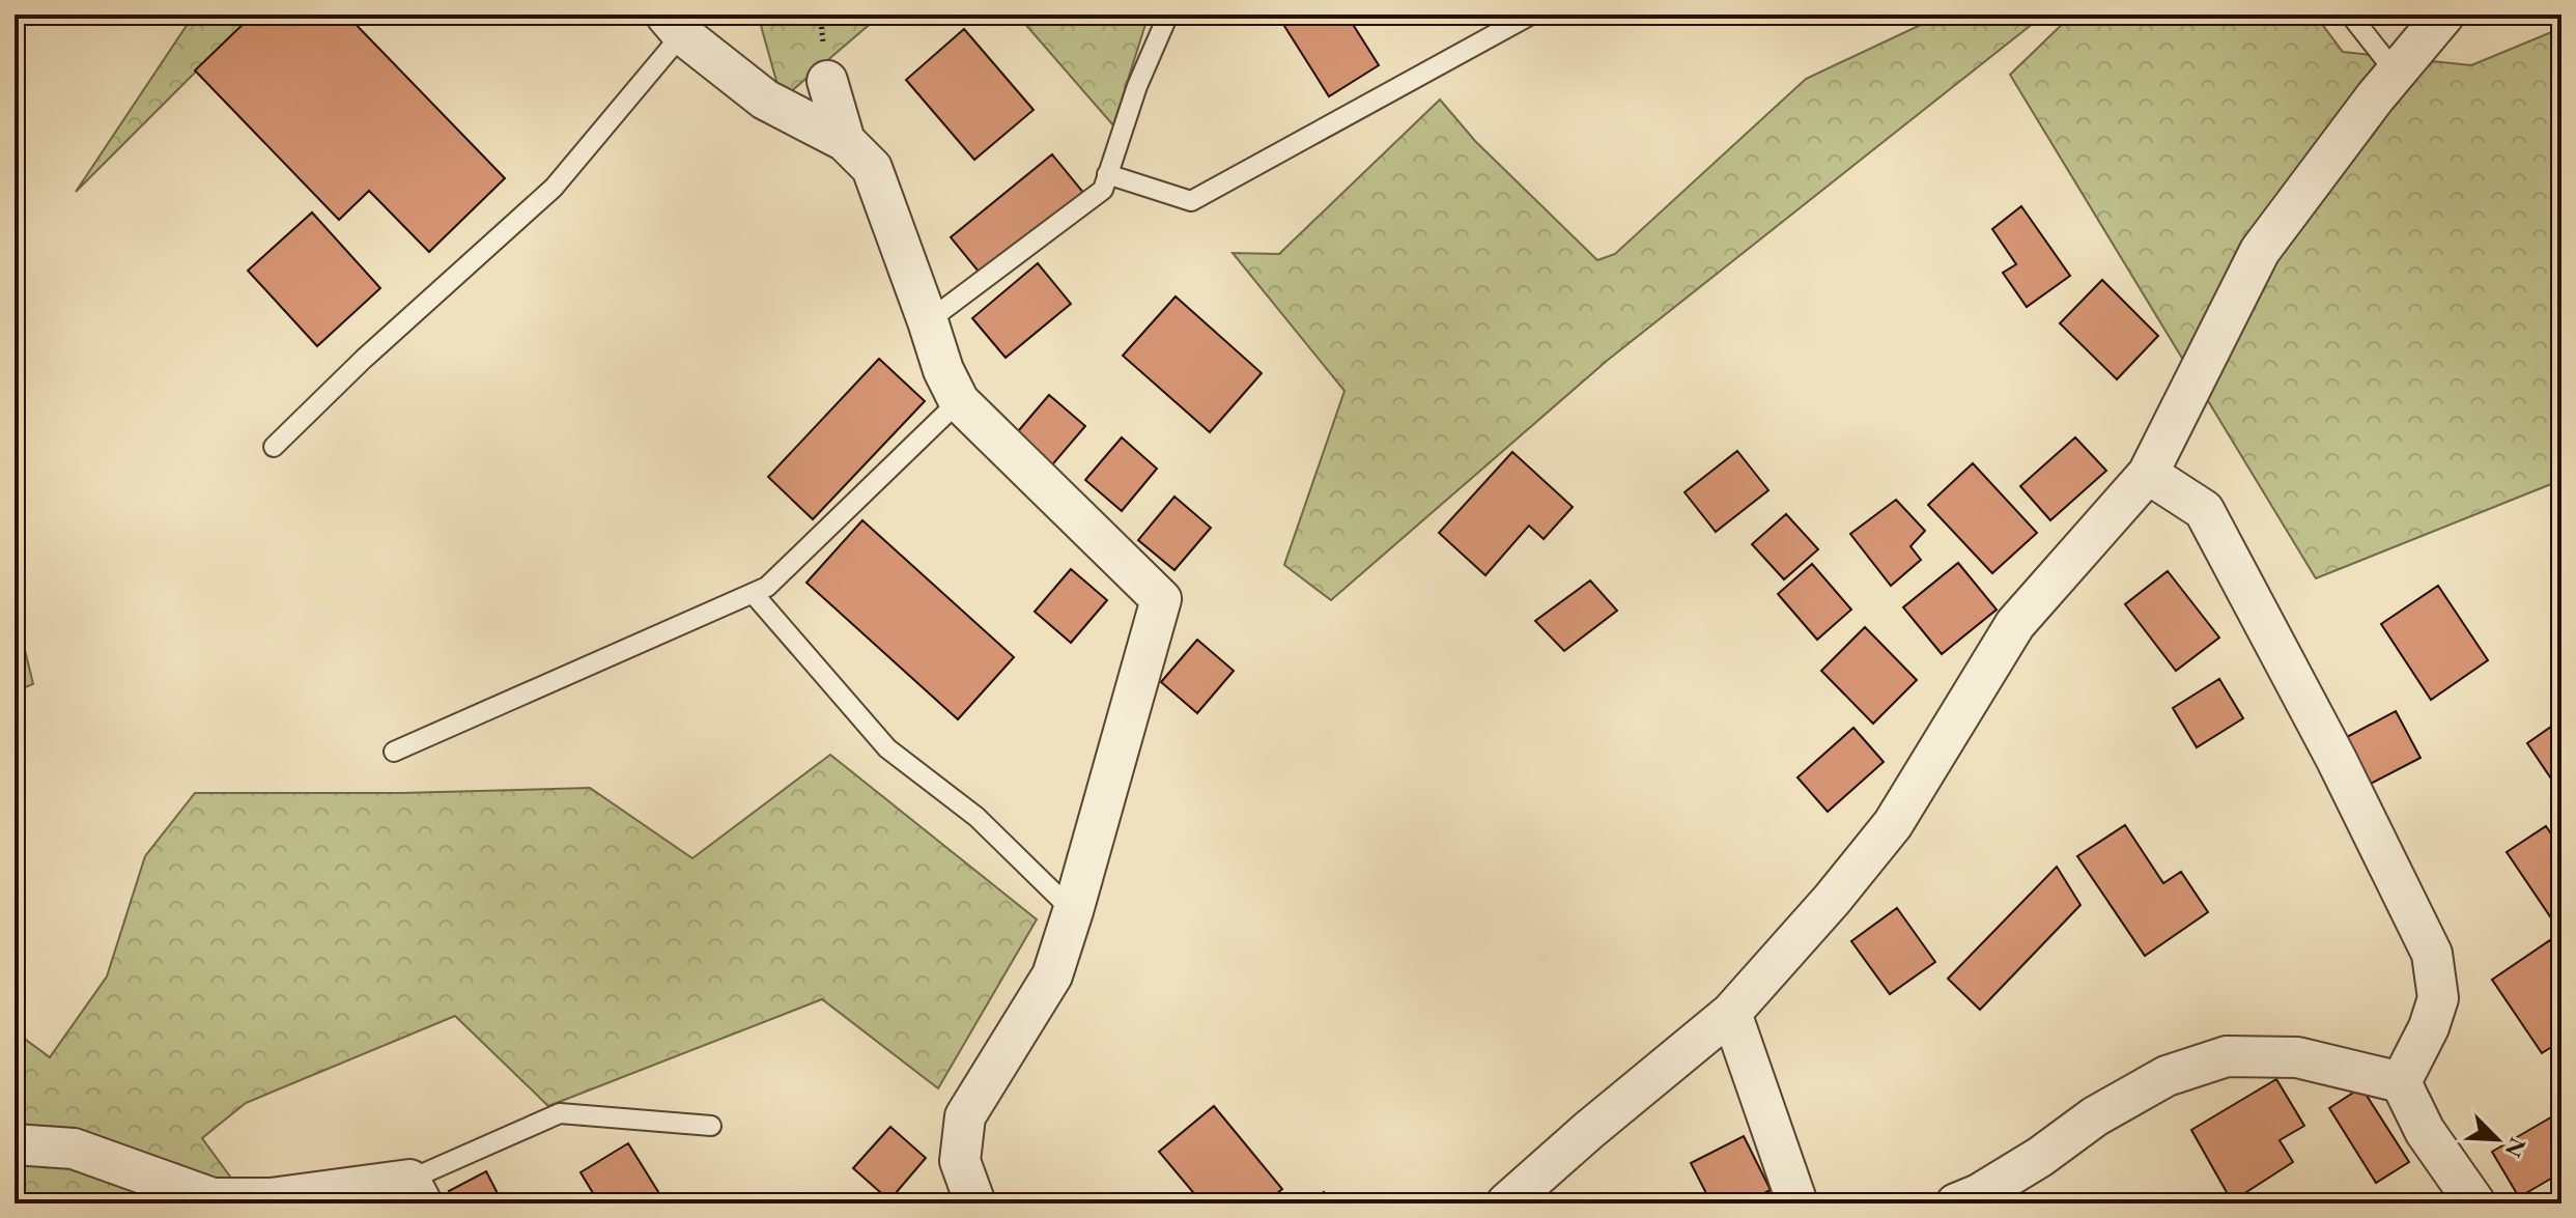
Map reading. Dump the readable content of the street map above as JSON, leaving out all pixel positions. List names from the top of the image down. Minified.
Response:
{"north":"bottom right"}
